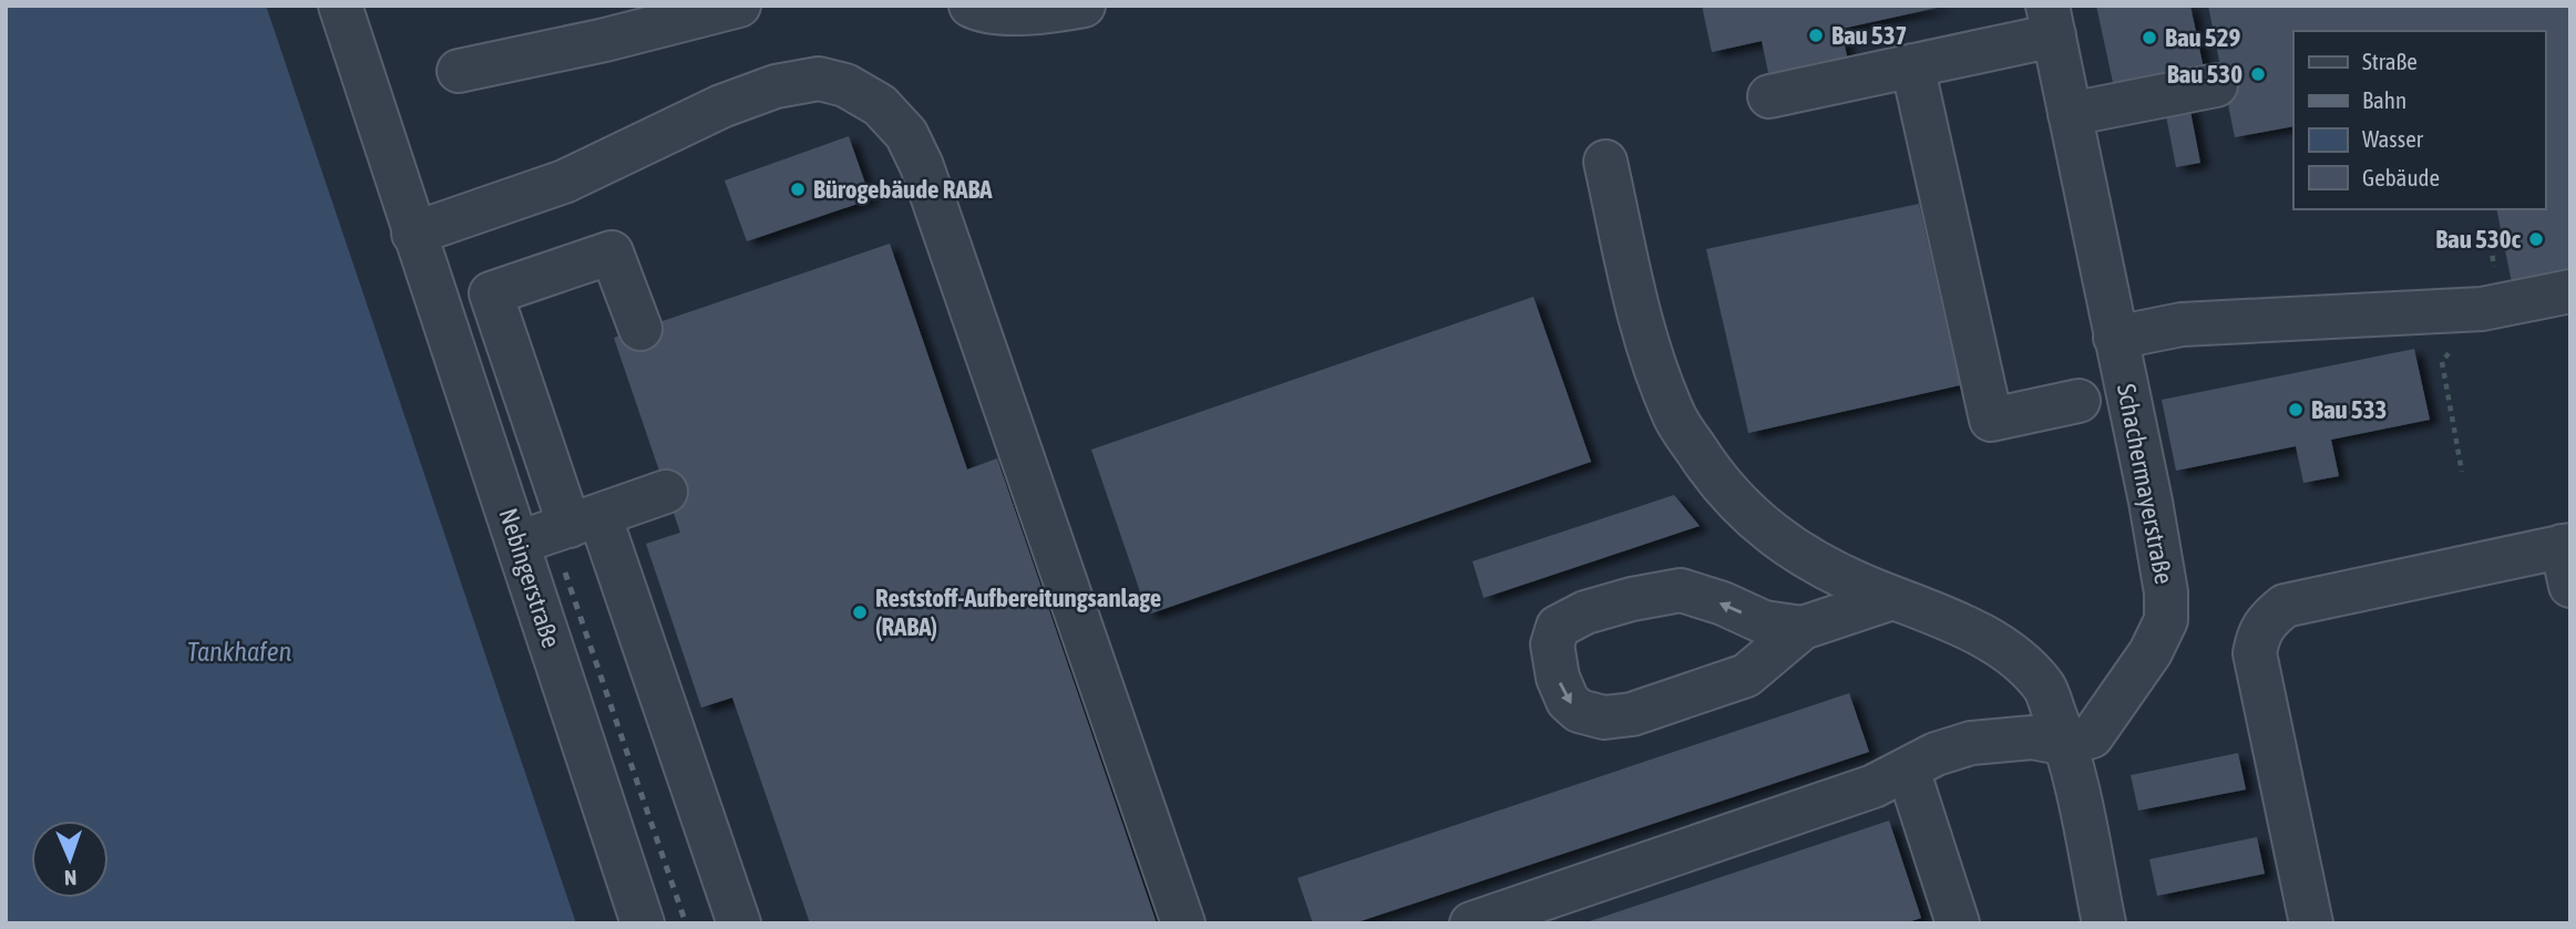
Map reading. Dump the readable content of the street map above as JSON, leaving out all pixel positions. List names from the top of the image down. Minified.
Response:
{"streets":{"street":["Schachermayerstraße","Nebingerstraße"]},"water":["Tankhafen"],"places":["Bau 537","Bau 529","Bau 530","Bürogebäude RABA","Bau 530c","Bau 533","Reststoff-Aufbereitungsanlage (RABA)"],"legend":["Straße","Bahn","Wasser","Gebäude"],"north":"bottom"}
